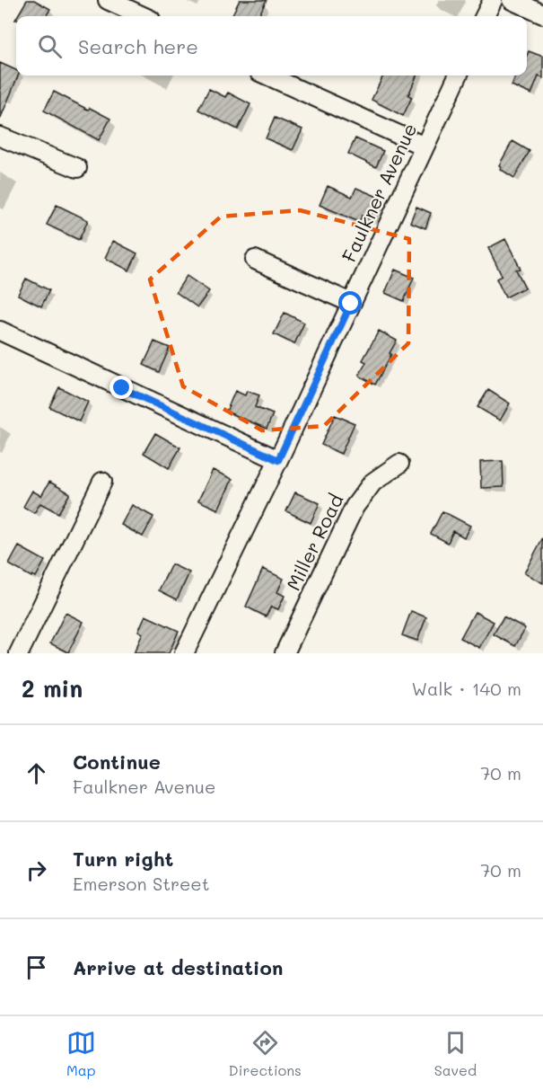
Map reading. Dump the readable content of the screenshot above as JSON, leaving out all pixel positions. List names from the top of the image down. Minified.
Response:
{"streets":{"street":["Faulkner Avenue","Miller Road"]},"page":{"search":"Search here","heading":["2 min","Walk · 140 m"],"list":[["Continue","Faulkner Avenue","70 m"],["Turn right","Emerson Street","70 m"],"Arrive at destination"],"nav":["Map","Directions","Saved"]}}
